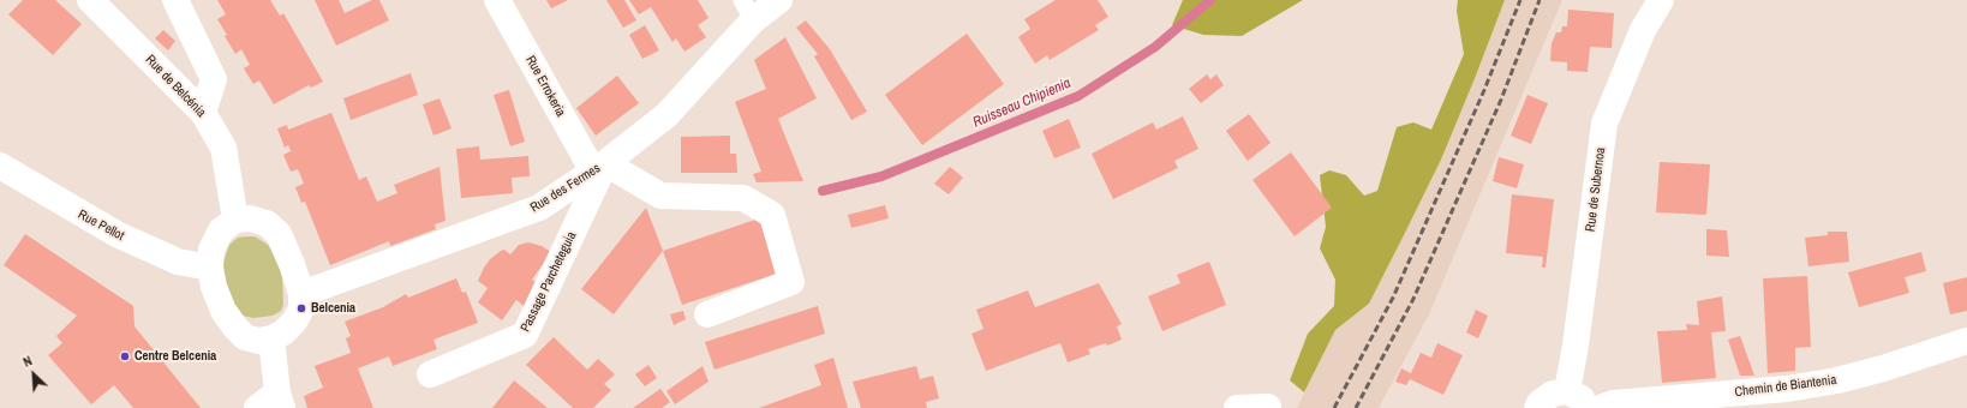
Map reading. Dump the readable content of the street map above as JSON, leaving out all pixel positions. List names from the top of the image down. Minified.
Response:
{"streets":{"street":["Rue de Belcénia","Rue Errokeria","Rue des Fermes","Rue de Subernoa","Rue Pellot","Passage Parcheteguia","Chemin de Biantenia"]},"crossings":[["Rue de Belcénia","Rue des Fermes"],["Rue de Belcénia","Rue Pellot"],["Rue Errokeria","Rue des Fermes"],["Rue Errokeria","Passage Parcheteguia"],["Rue des Fermes","Rue Pellot"],["Rue des Fermes","Passage Parcheteguia"]],"water":["Ruisseau Chipienia"],"places":["Belcenia","Centre Belcenia"],"north":"top left"}
